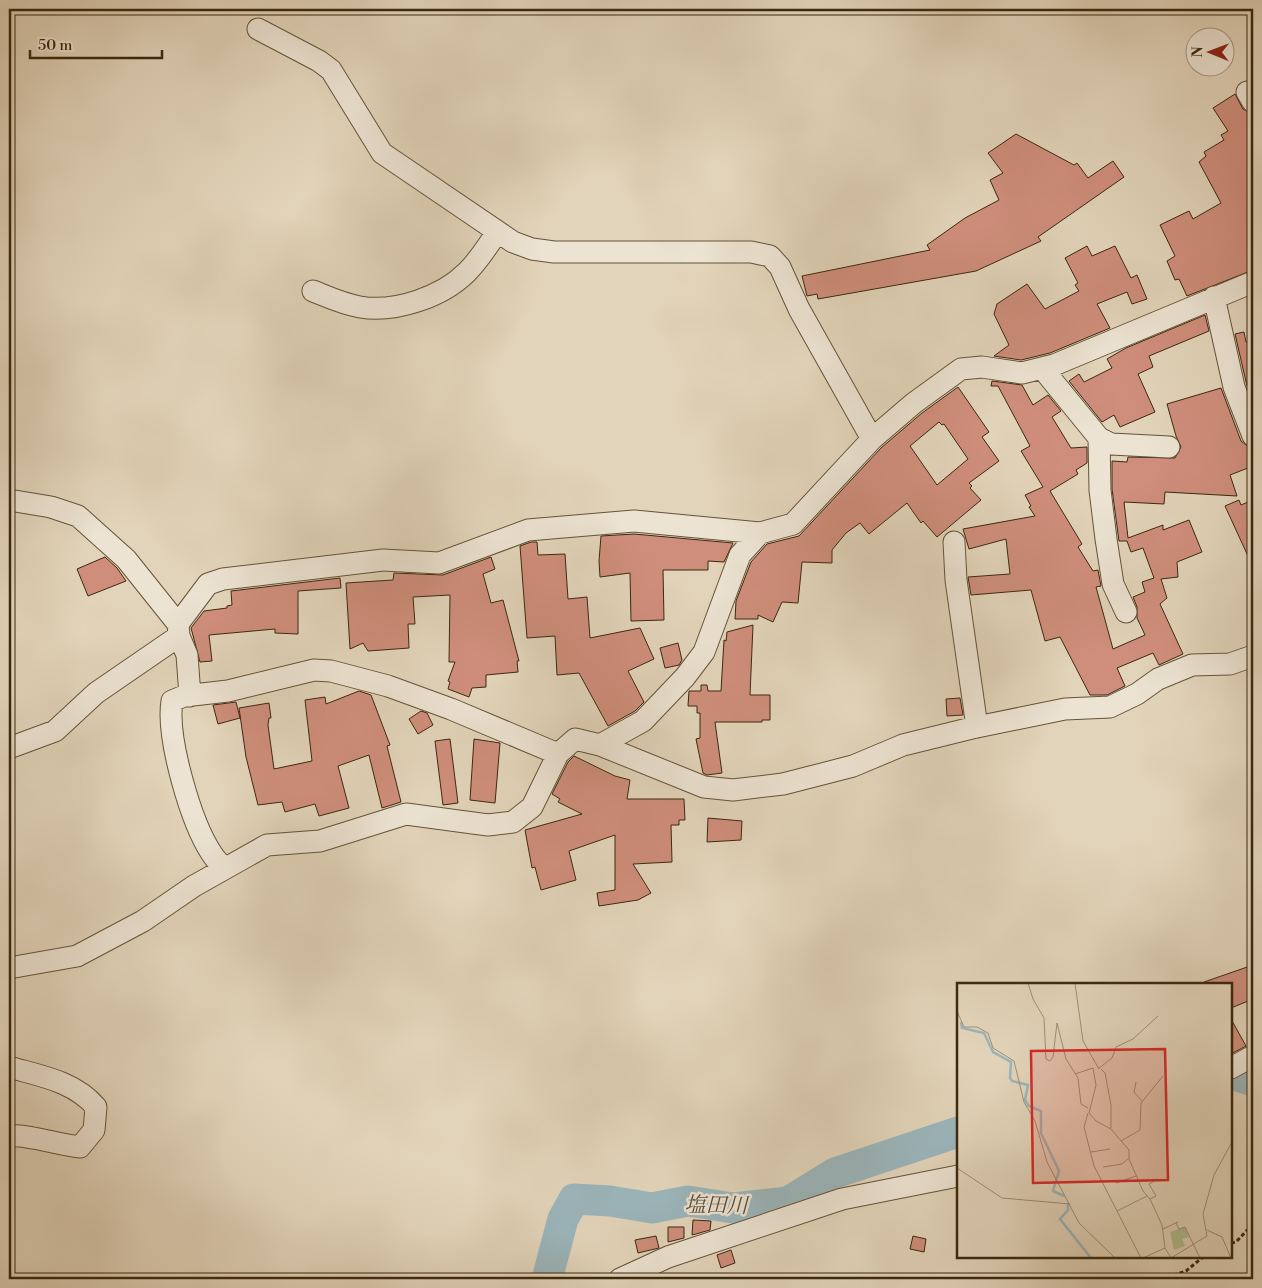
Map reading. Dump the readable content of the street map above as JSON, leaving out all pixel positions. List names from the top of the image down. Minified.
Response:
{"water":["塩田川"],"scale_bar":"50 m","north":"left"}
